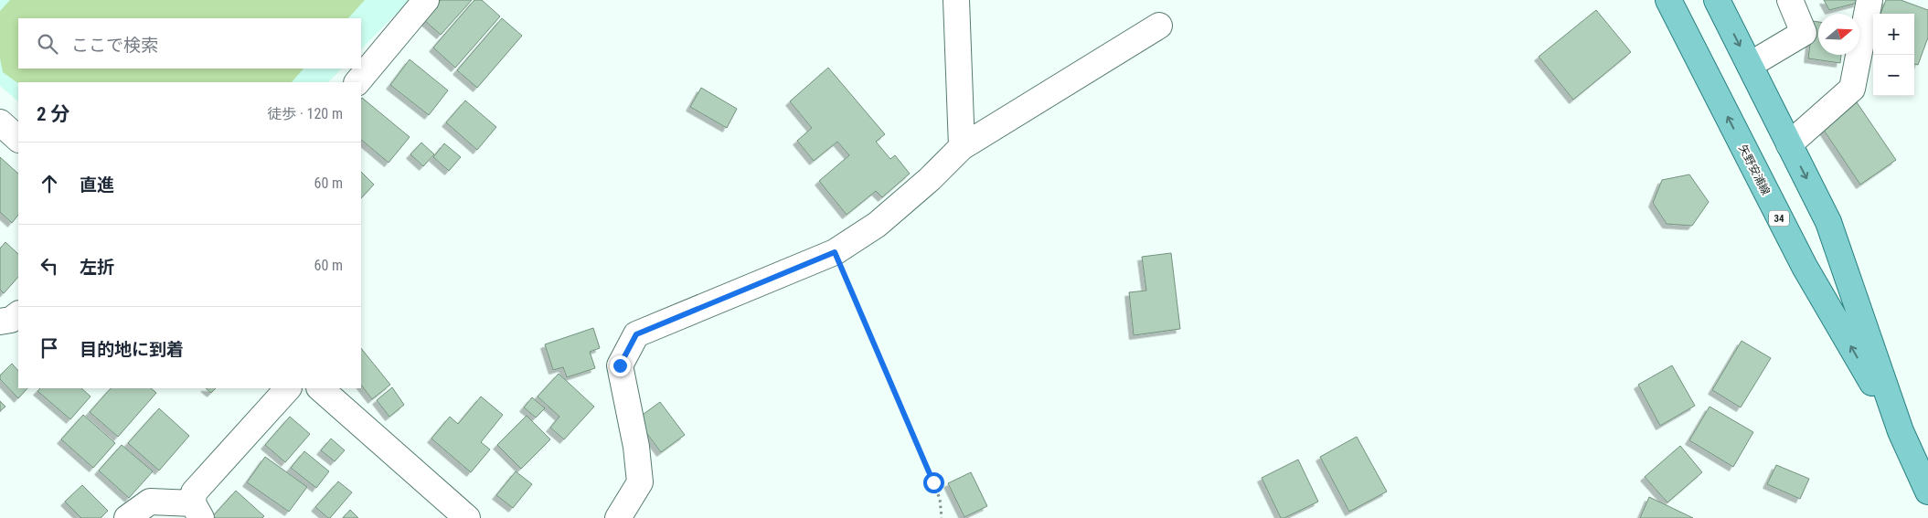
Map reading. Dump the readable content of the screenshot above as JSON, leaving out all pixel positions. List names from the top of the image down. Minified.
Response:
{"streets":{"main road":["矢野安浦線","34"]},"north":"right","page":{"map_buttons":["+","−"],"search":"ここで検索","heading":["2 分","徒歩 · 120 m"],"list":[["直進","60 m"],["左折","60 m"],"目的地に到着"]}}
